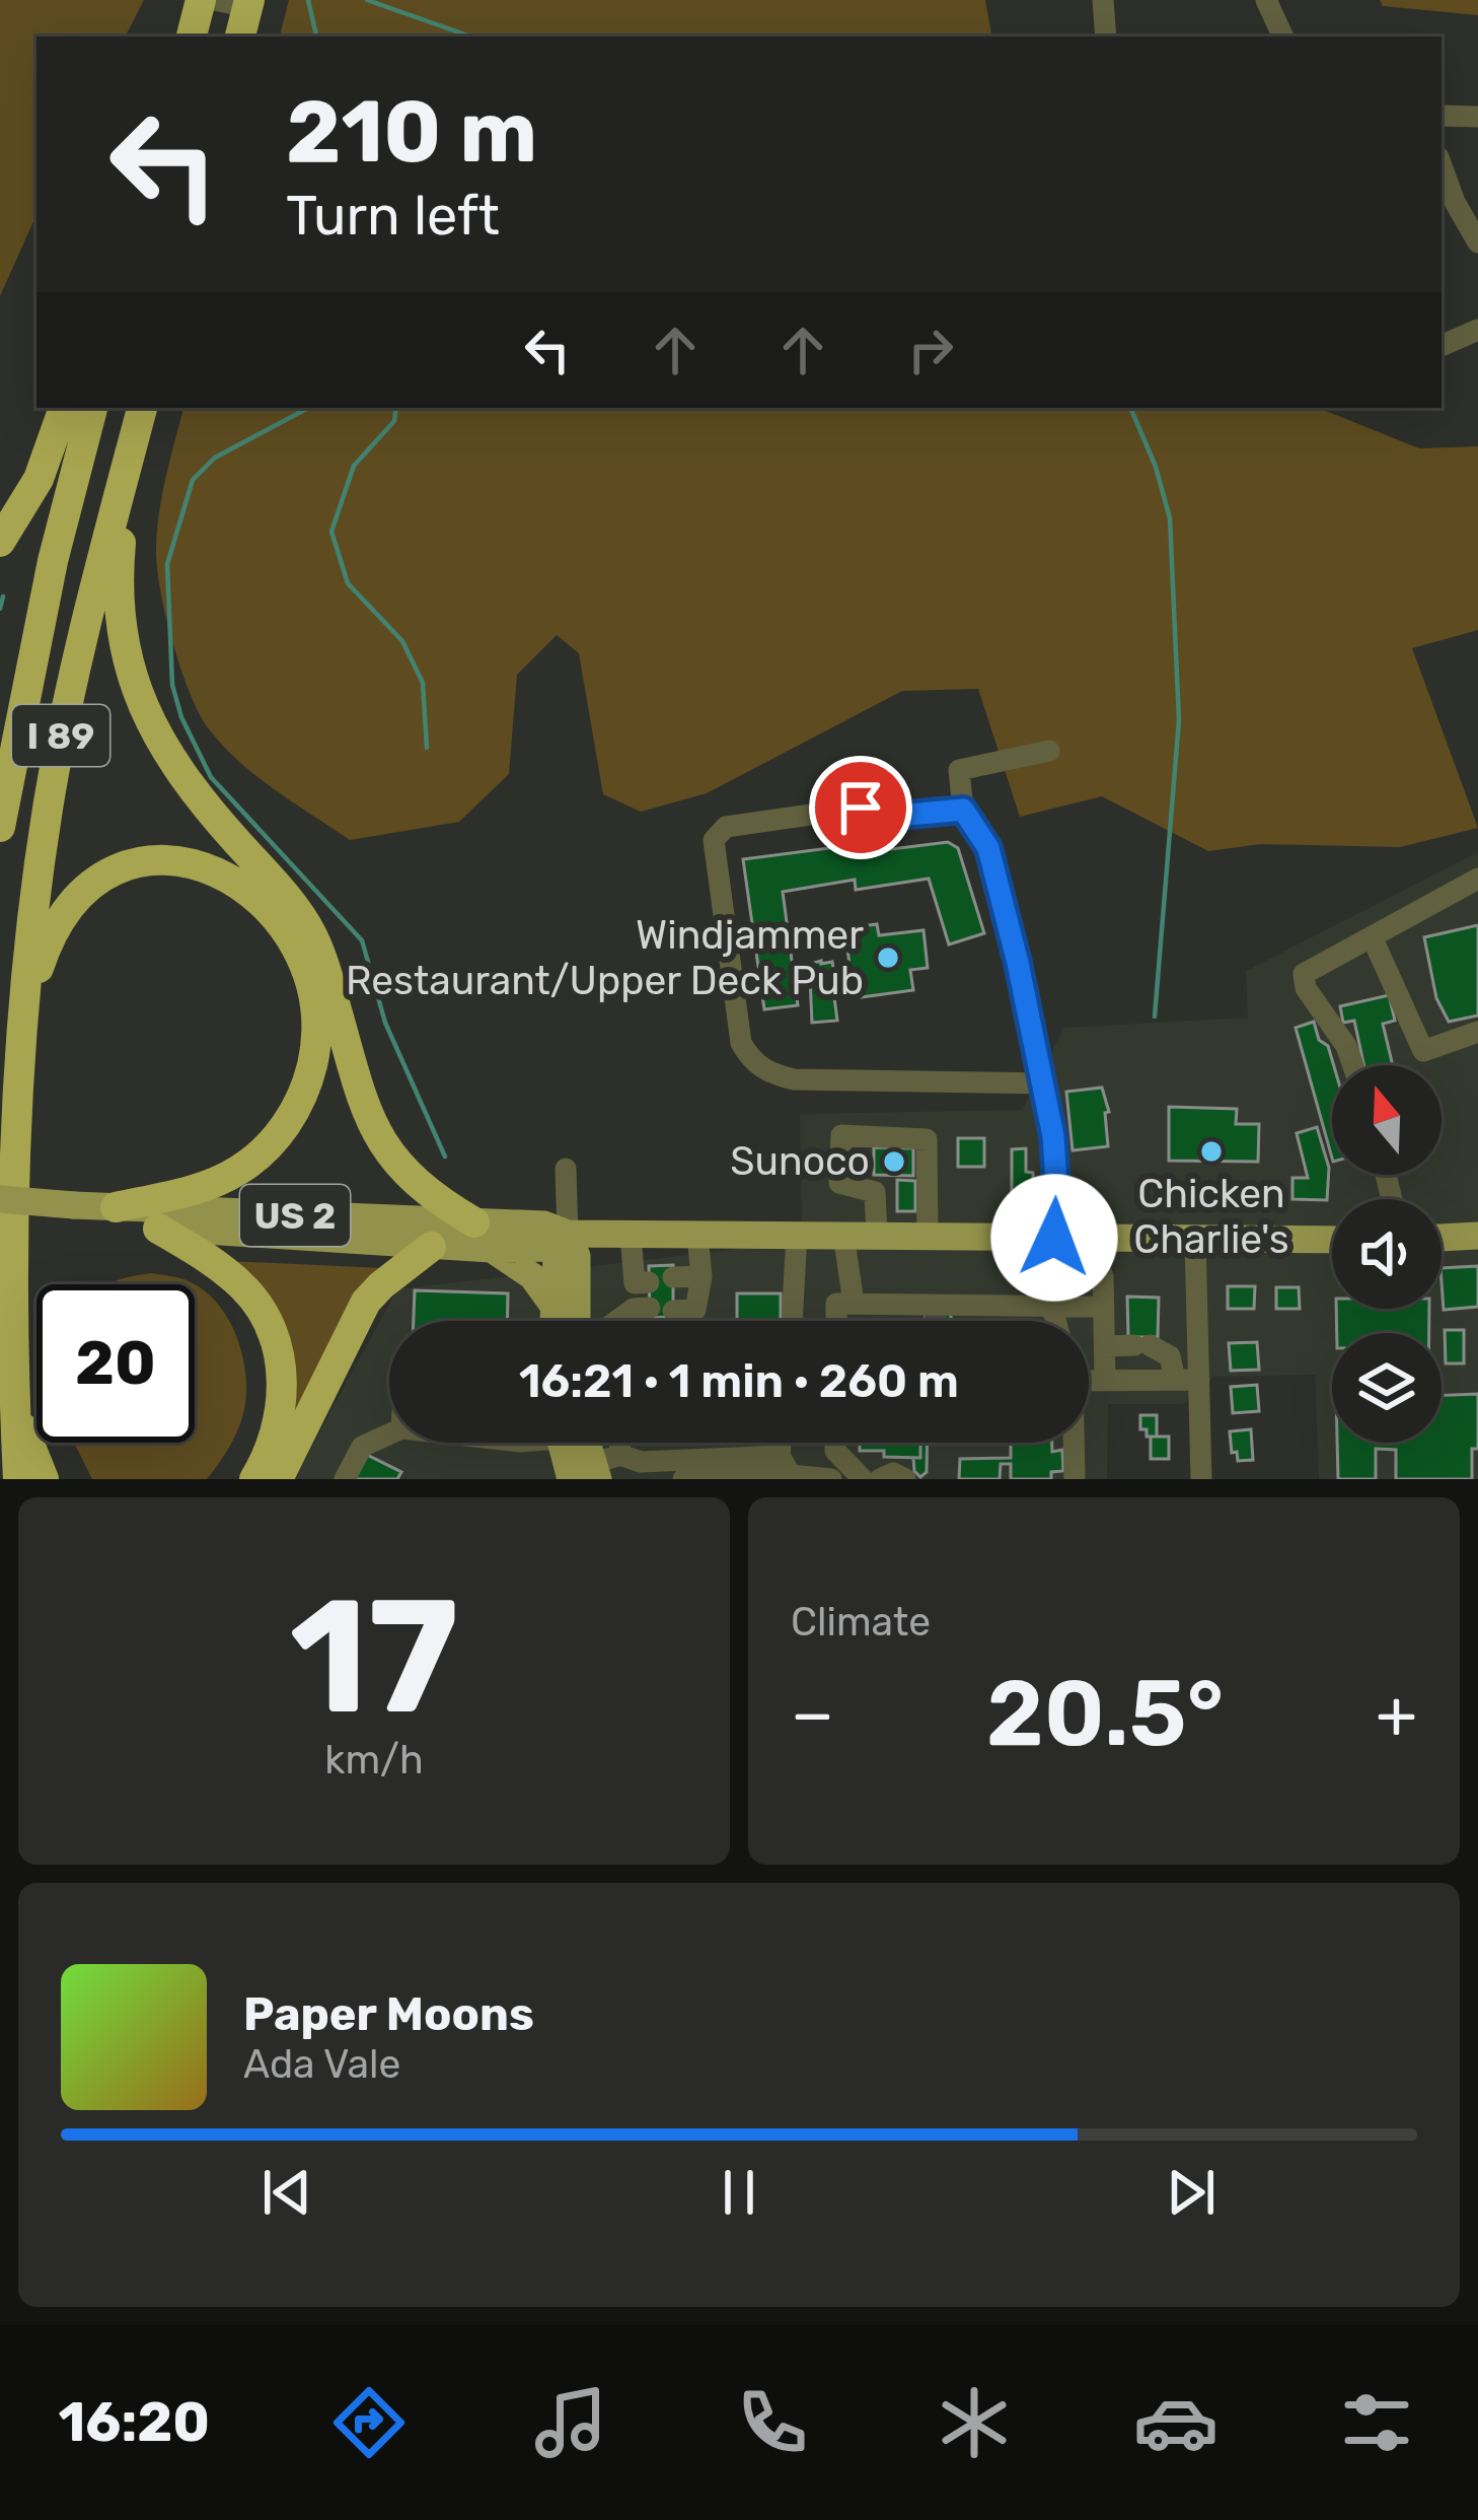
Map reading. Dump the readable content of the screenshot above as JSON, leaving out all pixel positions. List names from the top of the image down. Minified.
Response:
{"streets":{"highway":["I 89"],"main road":["US 2"]},"places":["Windjammer Restaurant/Upper Deck Pub","Chicken Charlie's","Sunoco"],"north":"top","page":{"turn":["210 m","Turn left"],"limit":"20","trip":"16:21 · 1 min · 260 m","tile":[["17","km/h"],"Climate"],"heat":["−","20.5°","+"],"song":["Paper Moons","Ada Vale"],"tabs":"16:20"}}
